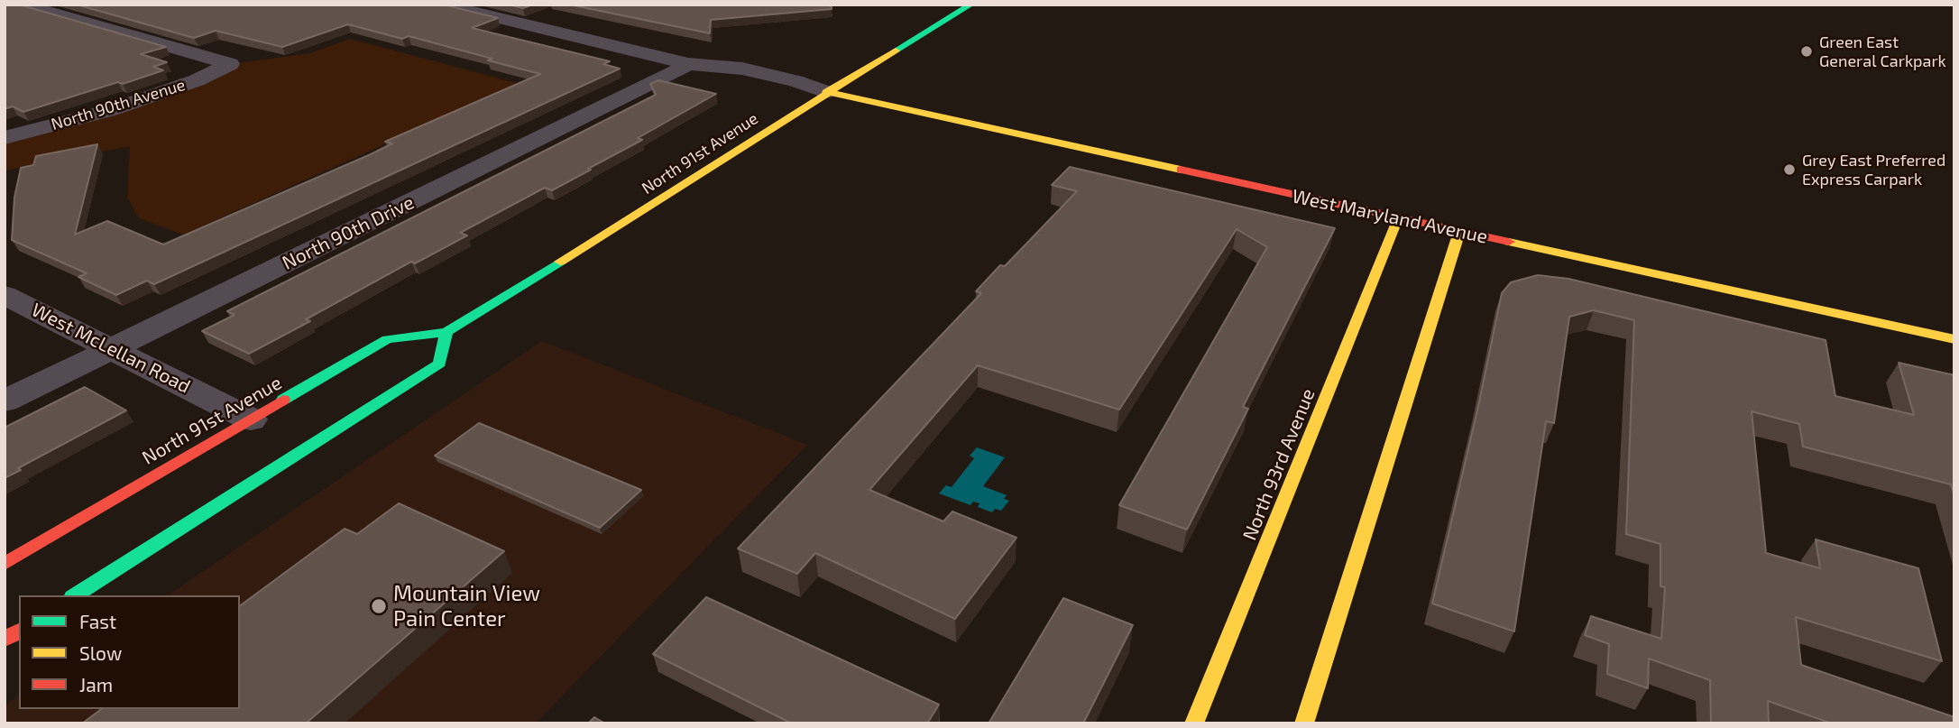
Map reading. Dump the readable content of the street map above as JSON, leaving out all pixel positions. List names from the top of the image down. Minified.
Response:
{"streets":{"main road":["North 91st Avenue","West Maryland Avenue","North 93rd Avenue"],"street":["North 90th Avenue","North 90th Drive","West McLellan Road"]},"crossings":[["North 91st Avenue","West Maryland Avenue"],["North 91st Avenue","West McLellan Road"],["West Maryland Avenue","North 90th Drive"],["West Maryland Avenue","North 93rd Avenue"],["North 90th Drive","West McLellan Road"]],"places":["Green East General Carkpark","Grey East Preferred Express Carpark","Mountain View Pain Center"],"legend":["Fast","Slow","Jam"]}
